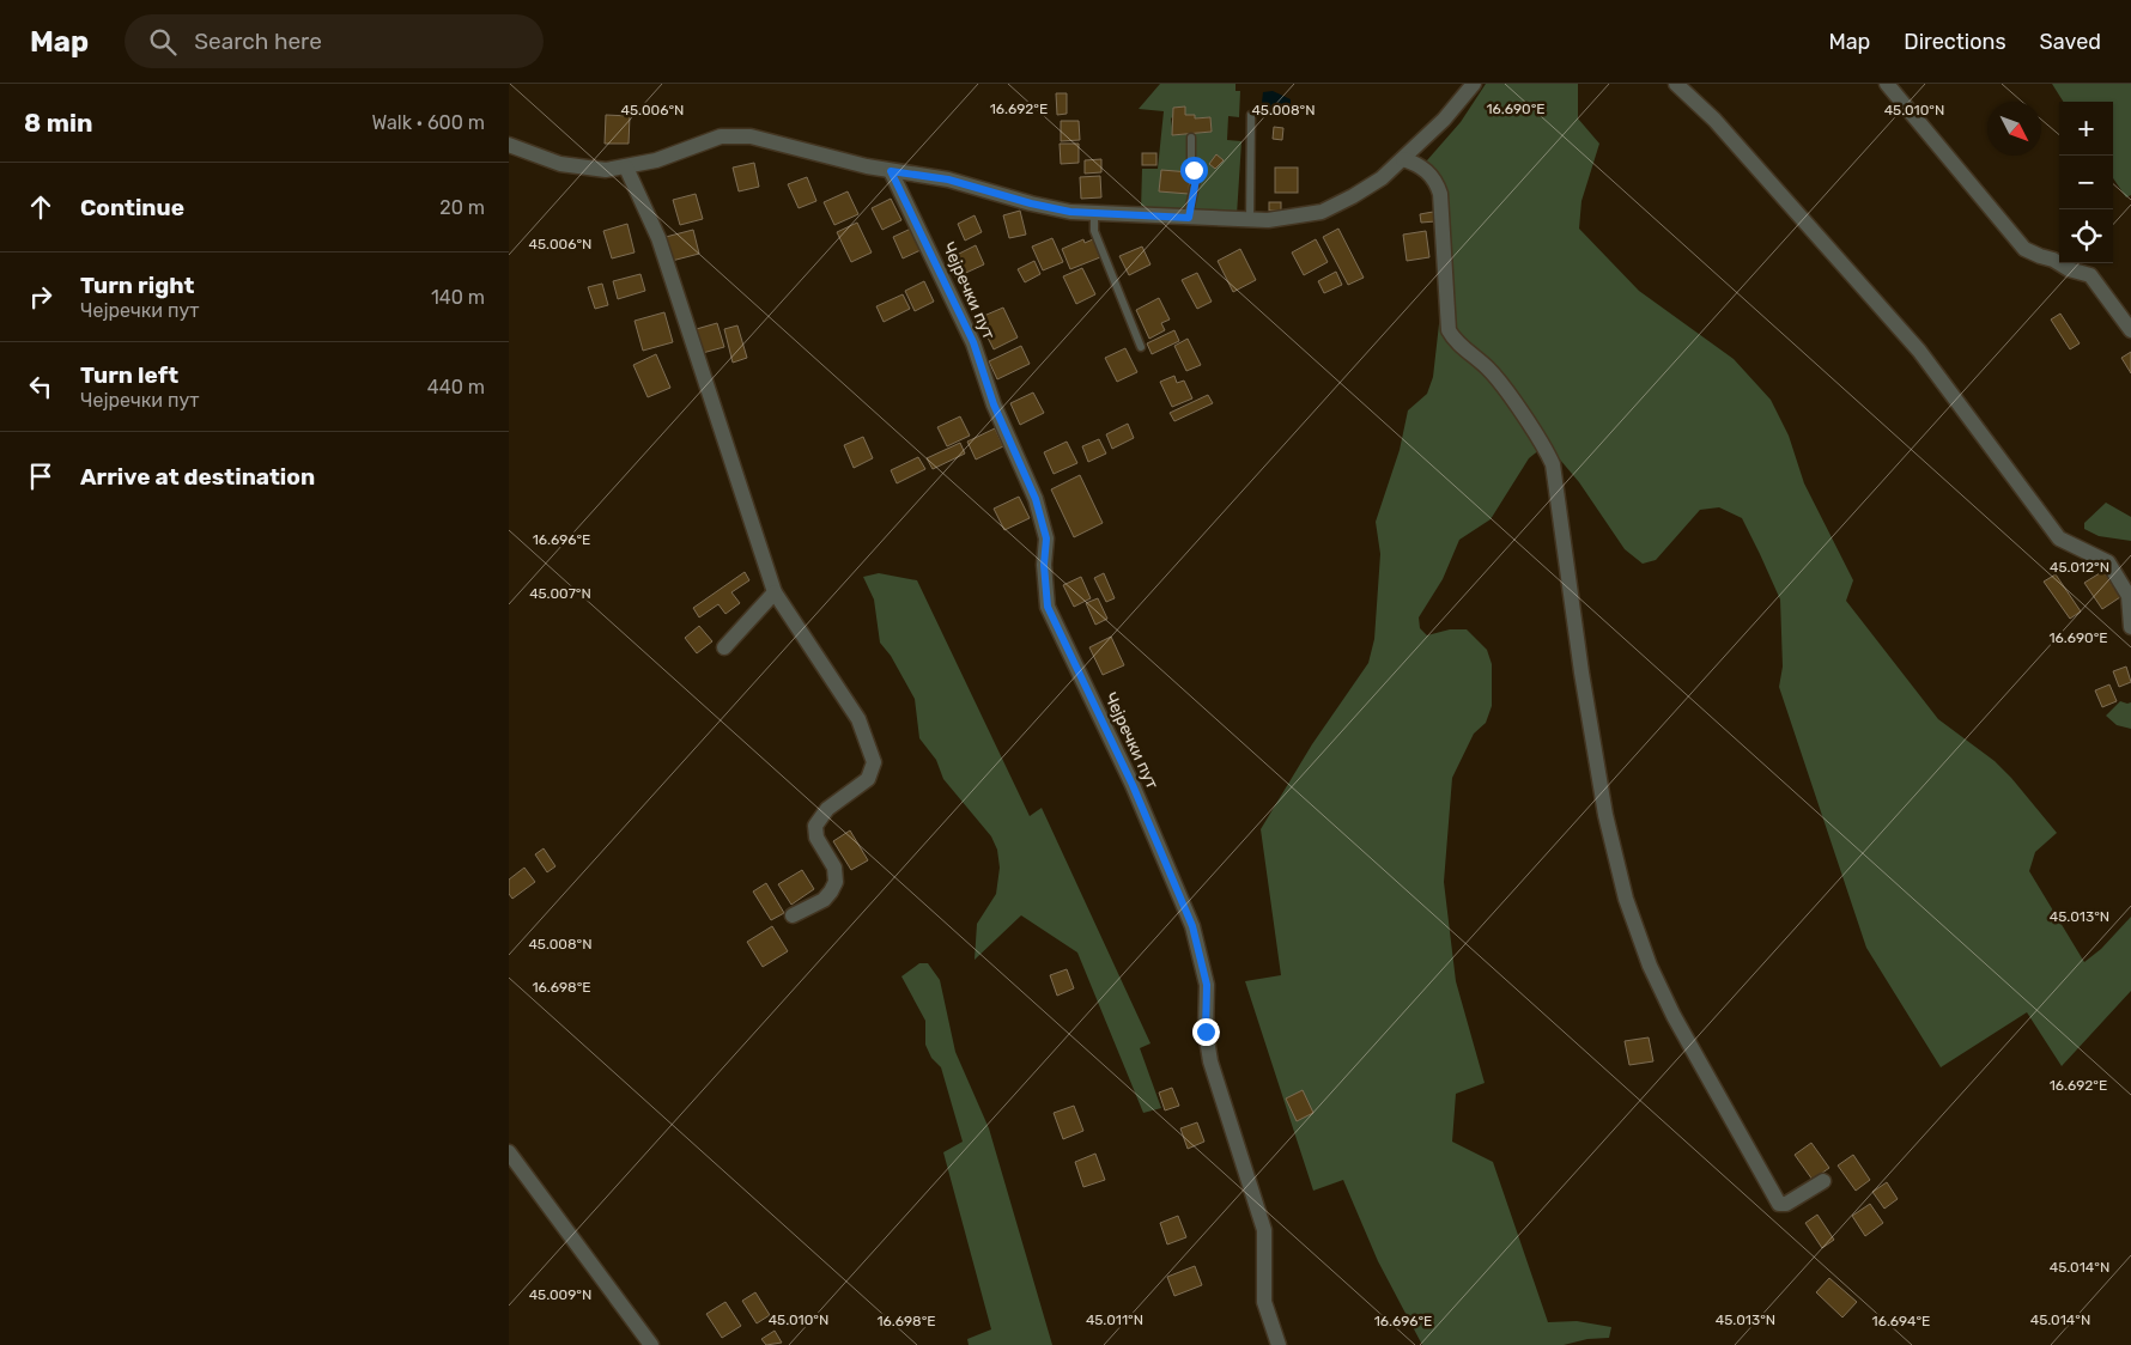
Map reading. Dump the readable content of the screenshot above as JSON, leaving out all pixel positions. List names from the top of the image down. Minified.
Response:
{"streets":{"street":["Чејречки пут"]},"north":"bottom right","page":{"header":"Map","search":"Search here","nav":["Map","Directions","Saved"],"heading":["8 min","Walk · 600 m"],"map_buttons":["+","−"],"list":[["Continue","20 m"],["Turn right","Чејречки пут","140 m"],["Turn left","Чејречки пут","440 m"],"Arrive at destination"]},"coordinates":["16.692°E","16.690°E","45.006°N","45.008°N","45.010°N","16.696°E","45.012°N","45.007°N","45.013°N","16.698°E","45.014°N","45.009°N","45.011°N","16.694°E"]}
